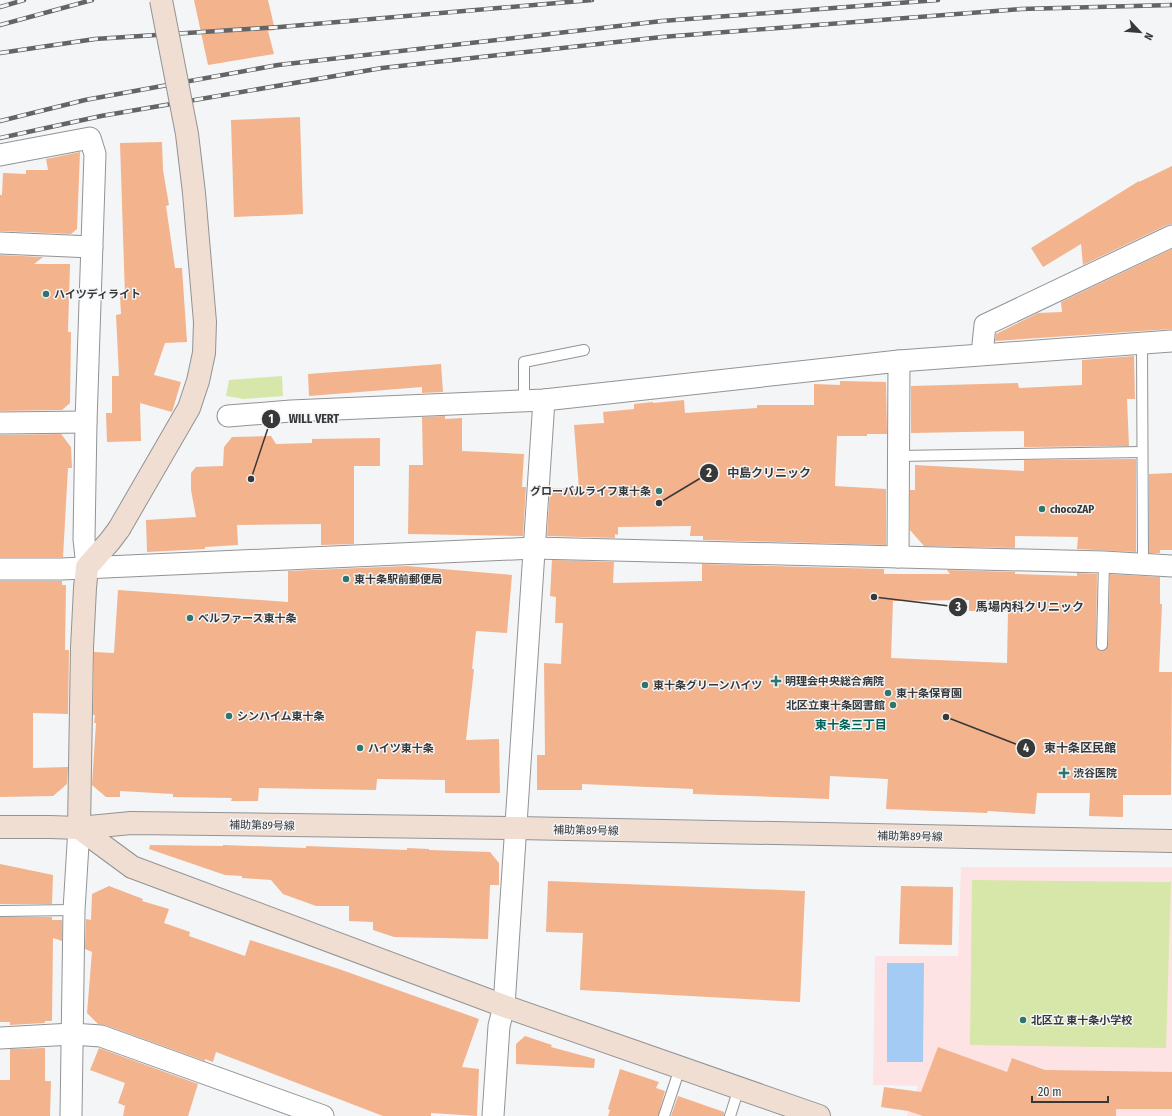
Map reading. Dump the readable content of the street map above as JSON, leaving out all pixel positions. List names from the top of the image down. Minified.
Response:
{"streets":{"street":["補助第89号線"]},"districts":["東十条三丁目"],"places":{"other":["ハイツディライト","WILL VERT","グローバルライフ東十条","中島クリニック","chocoZAP","東十条駅前郵便局","馬場内科クリニック","ベルファース東十条","東十条グリーンハイツ","東十条保育園","北区立東十条図書館","シンハイム東十条","東十条区民館","ハイツ東十条","北区立 東十条小学校"],"health":["明理会中央総合病院","渋谷医院"]},"scale_bar":"20 m","north":"bottom right"}
